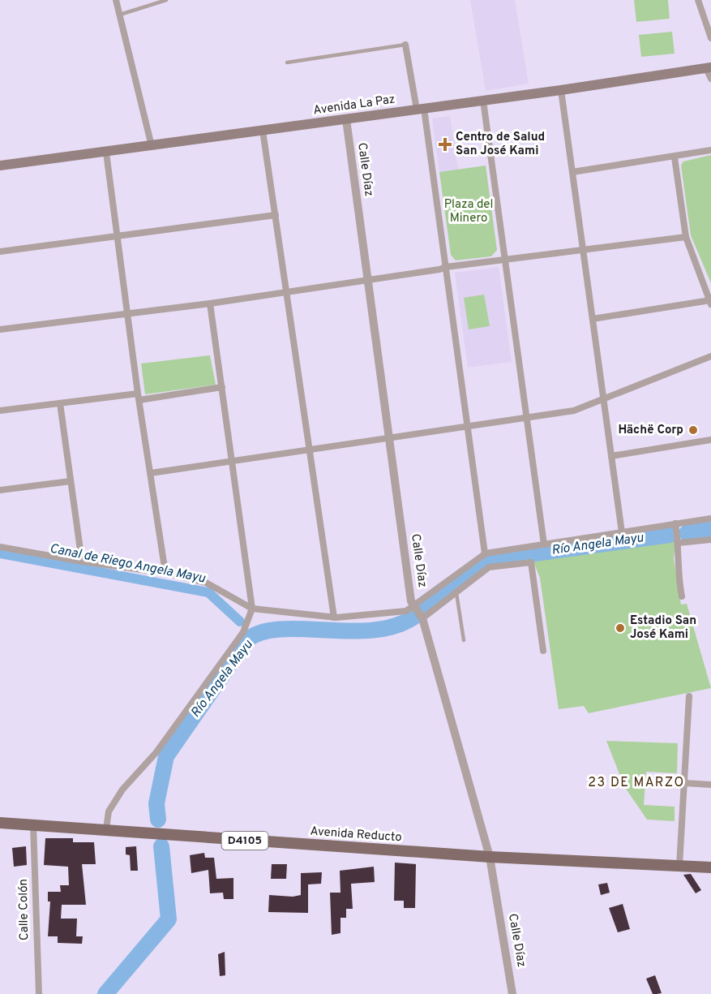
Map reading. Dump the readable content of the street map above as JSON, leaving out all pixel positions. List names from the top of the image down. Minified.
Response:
{"streets":{"main road":["Avenida La Paz","Avenida Reducto","D4105"],"street":["Calle Díaz","Calle Colón"]},"crossings":[["Avenida La Paz","Calle Díaz"],["Calle Díaz","Avenida Reducto"],["Avenida Reducto","Calle Colón"]],"districts":["23 DE MARZO"],"water":["Río Angela Mayu","Canal de Riego Angela Mayu"],"parks":["Plaza del Minero"],"places":{"health":["Centro de Salud San José Kami"],"other":["Hächë Corp","Estadio San José Kami"]}}
